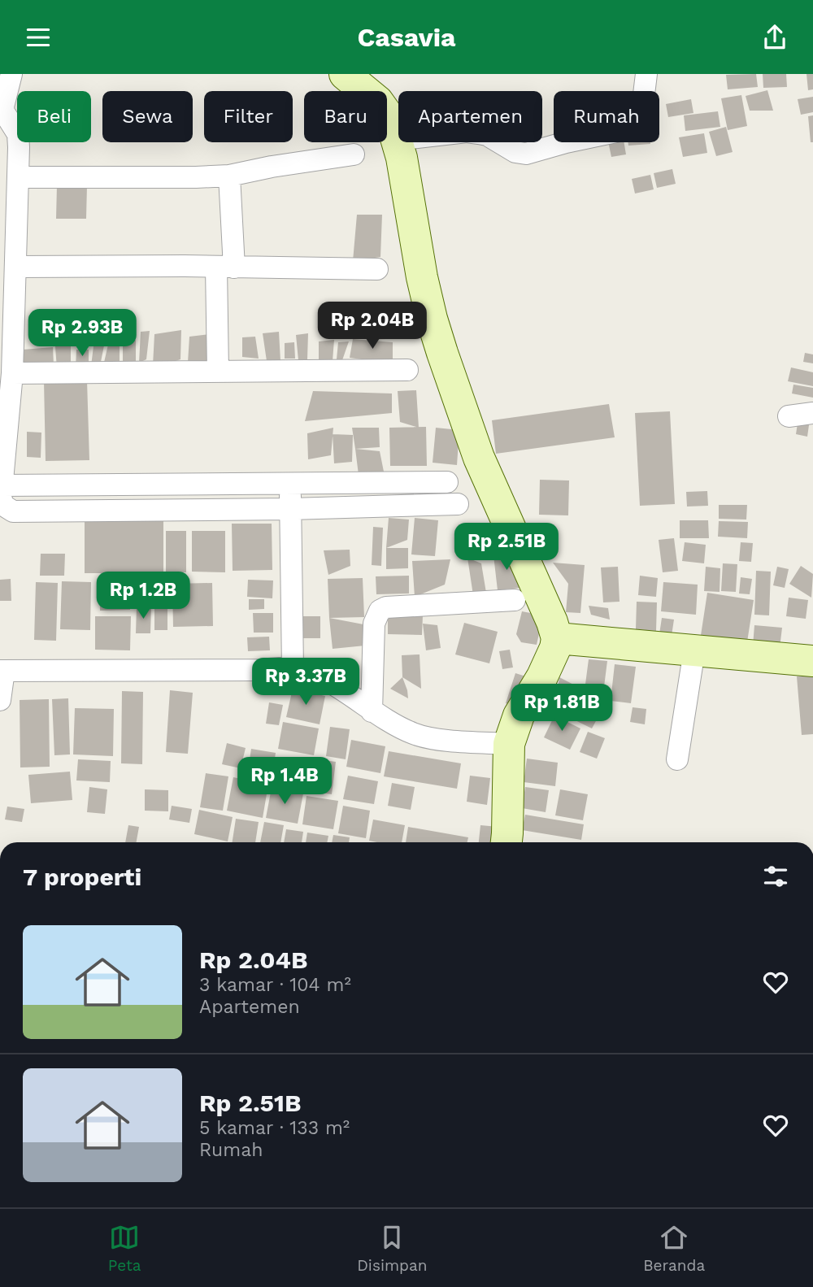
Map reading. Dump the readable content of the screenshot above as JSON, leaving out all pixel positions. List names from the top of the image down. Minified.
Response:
{"page":{"header":"Casavia","chip":["Beli","Sewa","Filter","Baru","Apartemen","Rumah"],"price":["Rp 2.04B","Rp 2.93B","Rp 2.51B","Rp 1.2B","Rp 3.37B","Rp 1.81B","Rp 1.4B"],"heading":"7 properti","list":[{"name":"Rp 2.04B","note":"3 kamar · 104 m² · Apartemen"},{"name":"Rp 2.51B","note":"5 kamar · 133 m² · Rumah"}],"tabs":["Peta","Disimpan","Beranda"]}}
